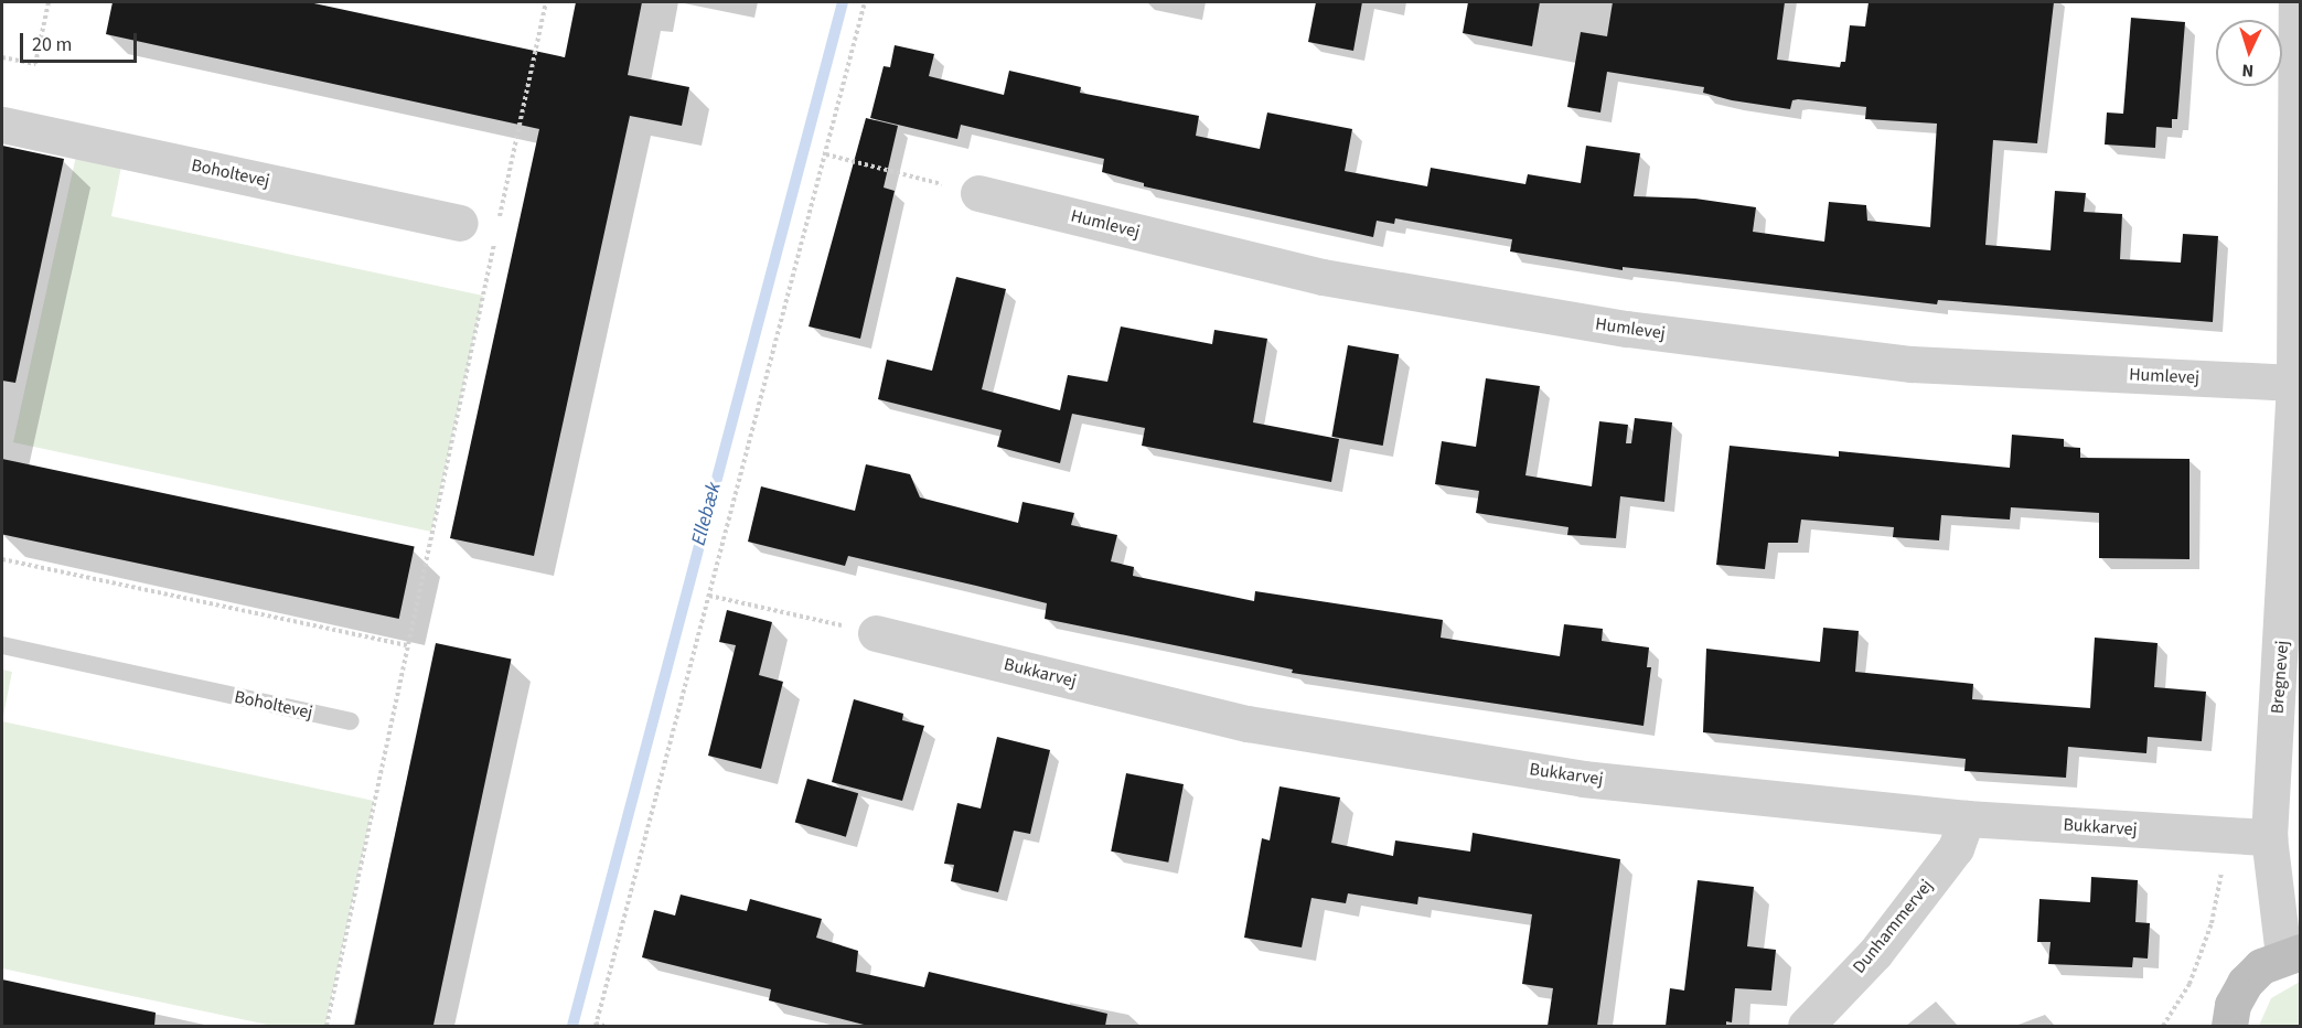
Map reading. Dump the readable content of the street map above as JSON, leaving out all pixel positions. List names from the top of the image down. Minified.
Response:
{"streets":{"street":["Boholtevej","Humlevej","Bukkarvej","Bregnevej","Dunhammervej"]},"crossings":[["Humlevej","Bregnevej"],["Bukkarvej","Bregnevej"],["Bukkarvej","Dunhammervej"]],"water":["Ellebæk"],"scale_bar":"20 m","north":"bottom"}
